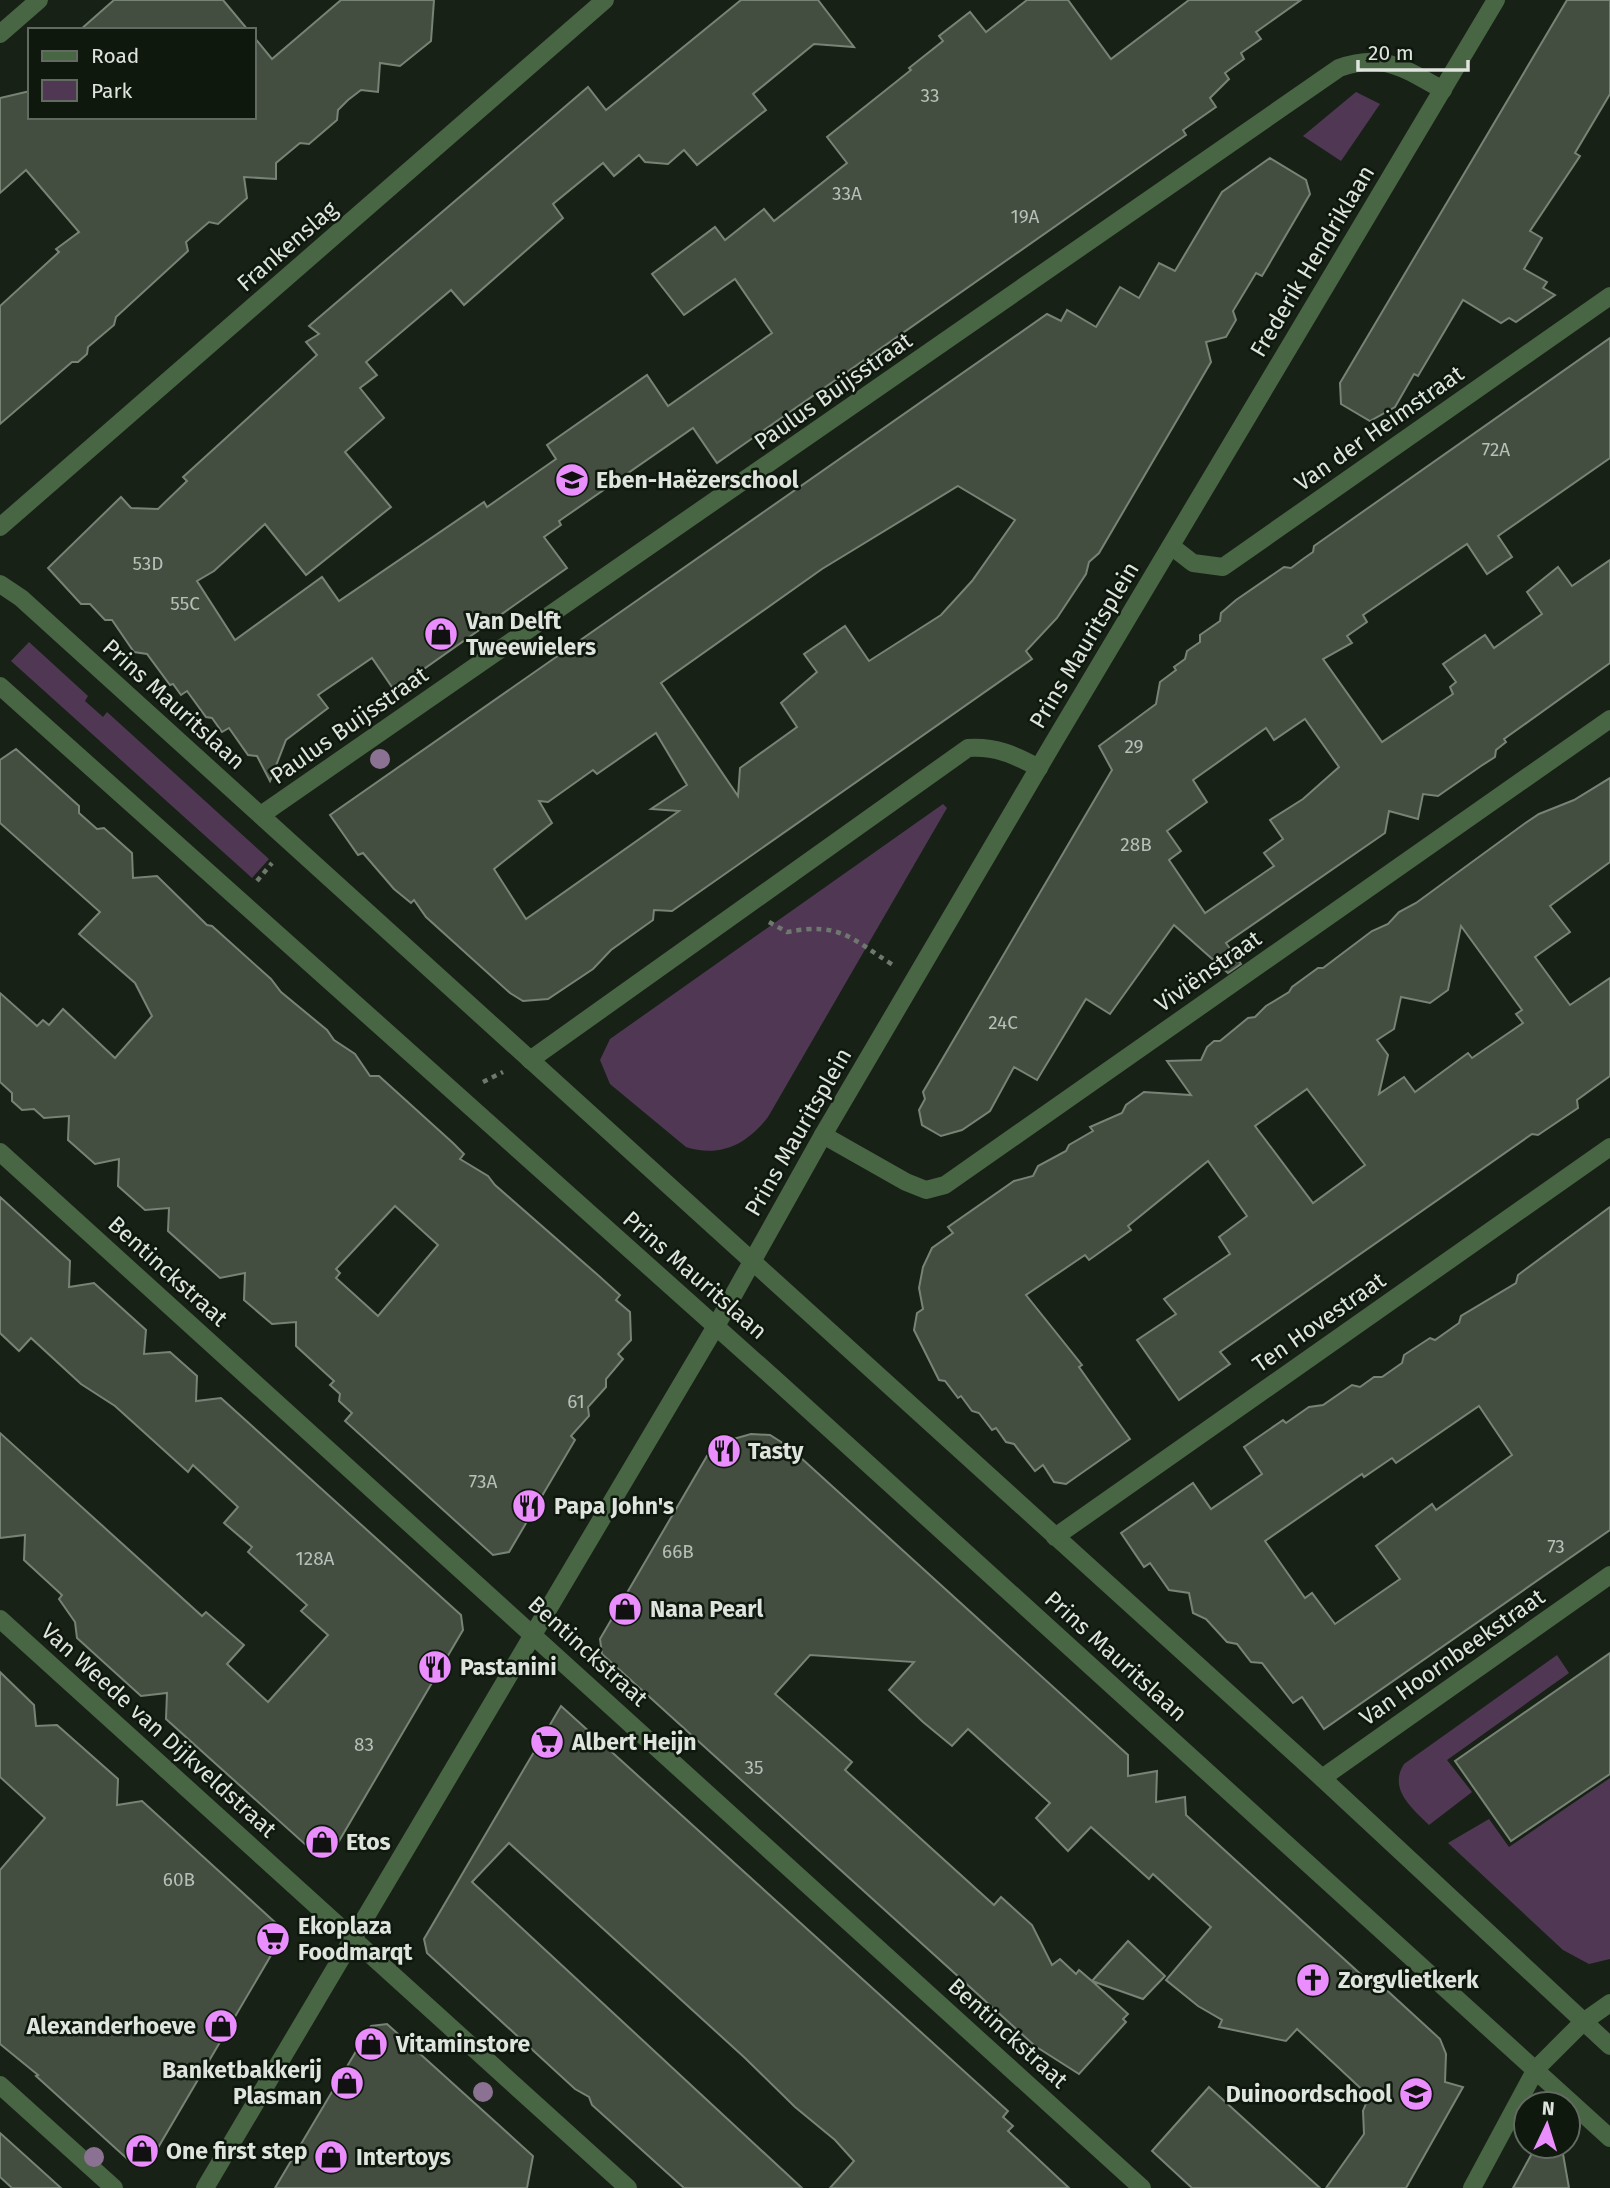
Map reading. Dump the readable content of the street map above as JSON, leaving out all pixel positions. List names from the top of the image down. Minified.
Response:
{"streets":{"street":["Frankenslag","Frederik Hendriklaan","Paulus Buijsstraat","Van der Heimstraat","Prins Mauritsplein","Prins Mauritslaan","Viviënstraat","Bentinckstraat","Ten Hovestraat","Van Hoornbeekstraat","Van Weede van Dijkveldstraat"]},"crossings":[["Frederik Hendriklaan","Paulus Buijsstraat"],["Frederik Hendriklaan","Van der Heimstraat"],["Frederik Hendriklaan","Prins Mauritsplein"],["Paulus Buijsstraat","Prins Mauritslaan"],["Van der Heimstraat","Prins Mauritsplein"],["Prins Mauritsplein","Prins Mauritslaan"],["Prins Mauritsplein","Viviënstraat"],["Prins Mauritslaan","Ten Hovestraat"],["Prins Mauritslaan","Van Hoornbeekstraat"]],"places":{"school or university":["Eben-Haëzerschool","Duinoordschool"],"shop":["Van Delft Tweewielers","Nana Pearl","Etos","Alexanderhoeve","Vitaminstore","Banketbakkerij Plasman","One first step","Intertoys"],"restaurant":["Tasty","Papa John's","Pastanini"],"supermarket":["Albert Heijn","Ekoplaza Foodmarqt"],"church":["Zorgvlietkerk"]},"house_numbers":["33","33A","19A","72A","53D","55C","29","28B","24C","61","73A","73","66B","128A","83","35","60B"],"legend":["Road","Park"],"scale_bar":"20 m","north":"top"}
